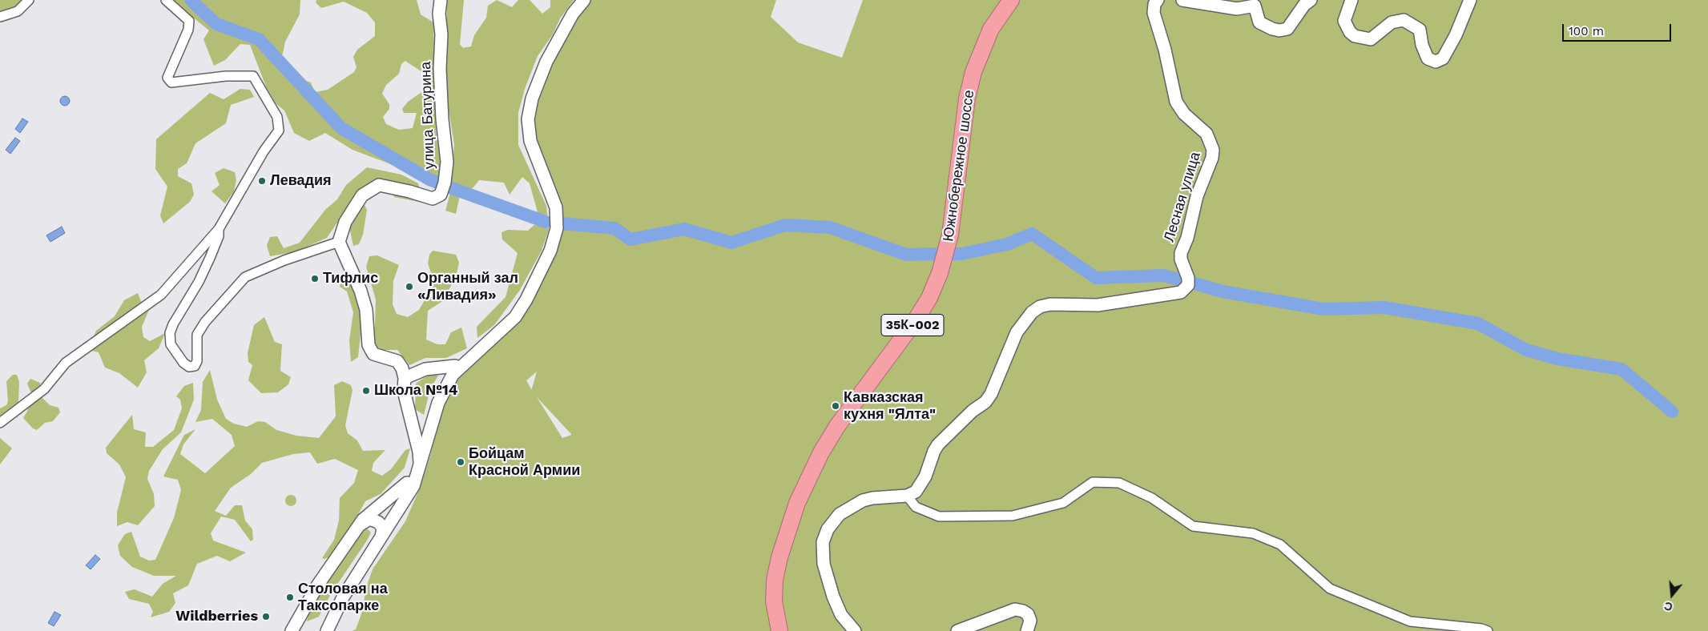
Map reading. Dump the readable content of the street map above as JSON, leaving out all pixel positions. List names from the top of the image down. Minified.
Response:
{"streets":{"highway":["Южнобережное шоссе","35К-002"],"street":["улица Батурина","Лесная улица"]},"places":["Левадия","Тифлис","Органный зал «Ливадия»","Школа №14","Кавказская кухня \"Ялта\"","Бойцам Красной Армии","Столовая на Таксопарке","Wildberries"],"scale_bar":"100 m","north":"bottom"}
